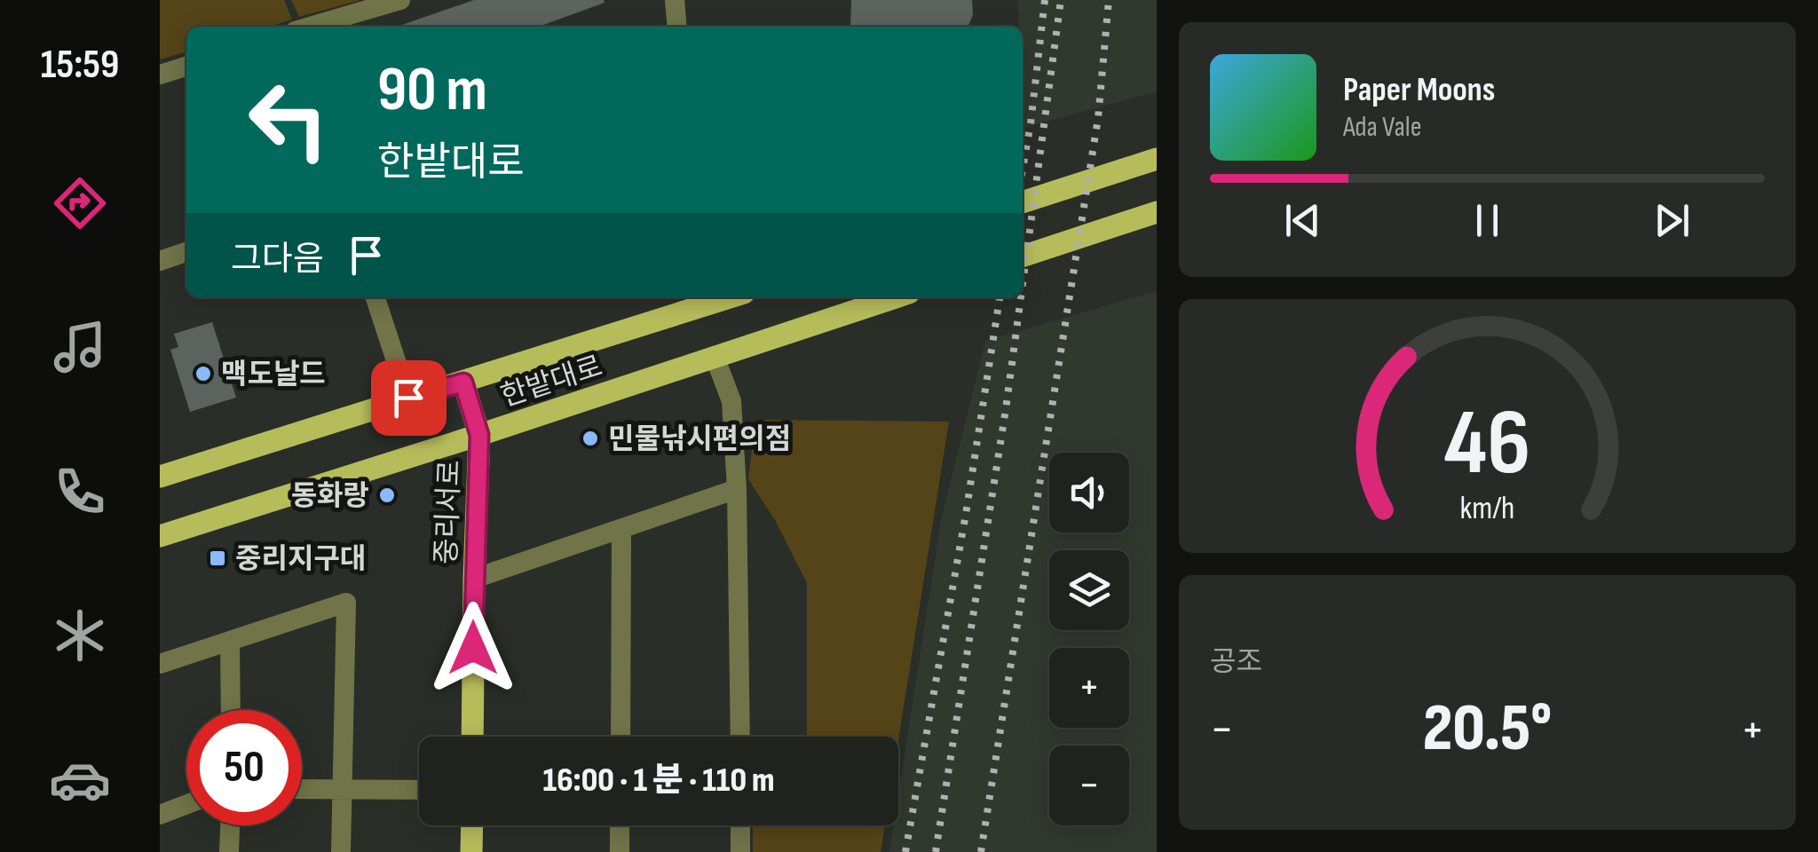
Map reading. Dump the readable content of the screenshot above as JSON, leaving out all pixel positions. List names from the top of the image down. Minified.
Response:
{"streets":{"main road":["한밭대로","중리서로"]},"crossings":[["한밭대로","중리서로"]],"places":{"other":["맥도날드","민물낚시편의점","동화랑"],"transit":["중리지구대"]},"page":{"tabs":"15:59","turn":["90 m","한밭대로"],"song":["Paper Moons","Ada Vale"],"then":"그다음","map_buttons":["+","−"],"tile":"공조","heat":["−","20.5°","+"],"limit":"50","trip":"16:00 · 1 분 · 110 m","gauge":["46","km/h"]}}
